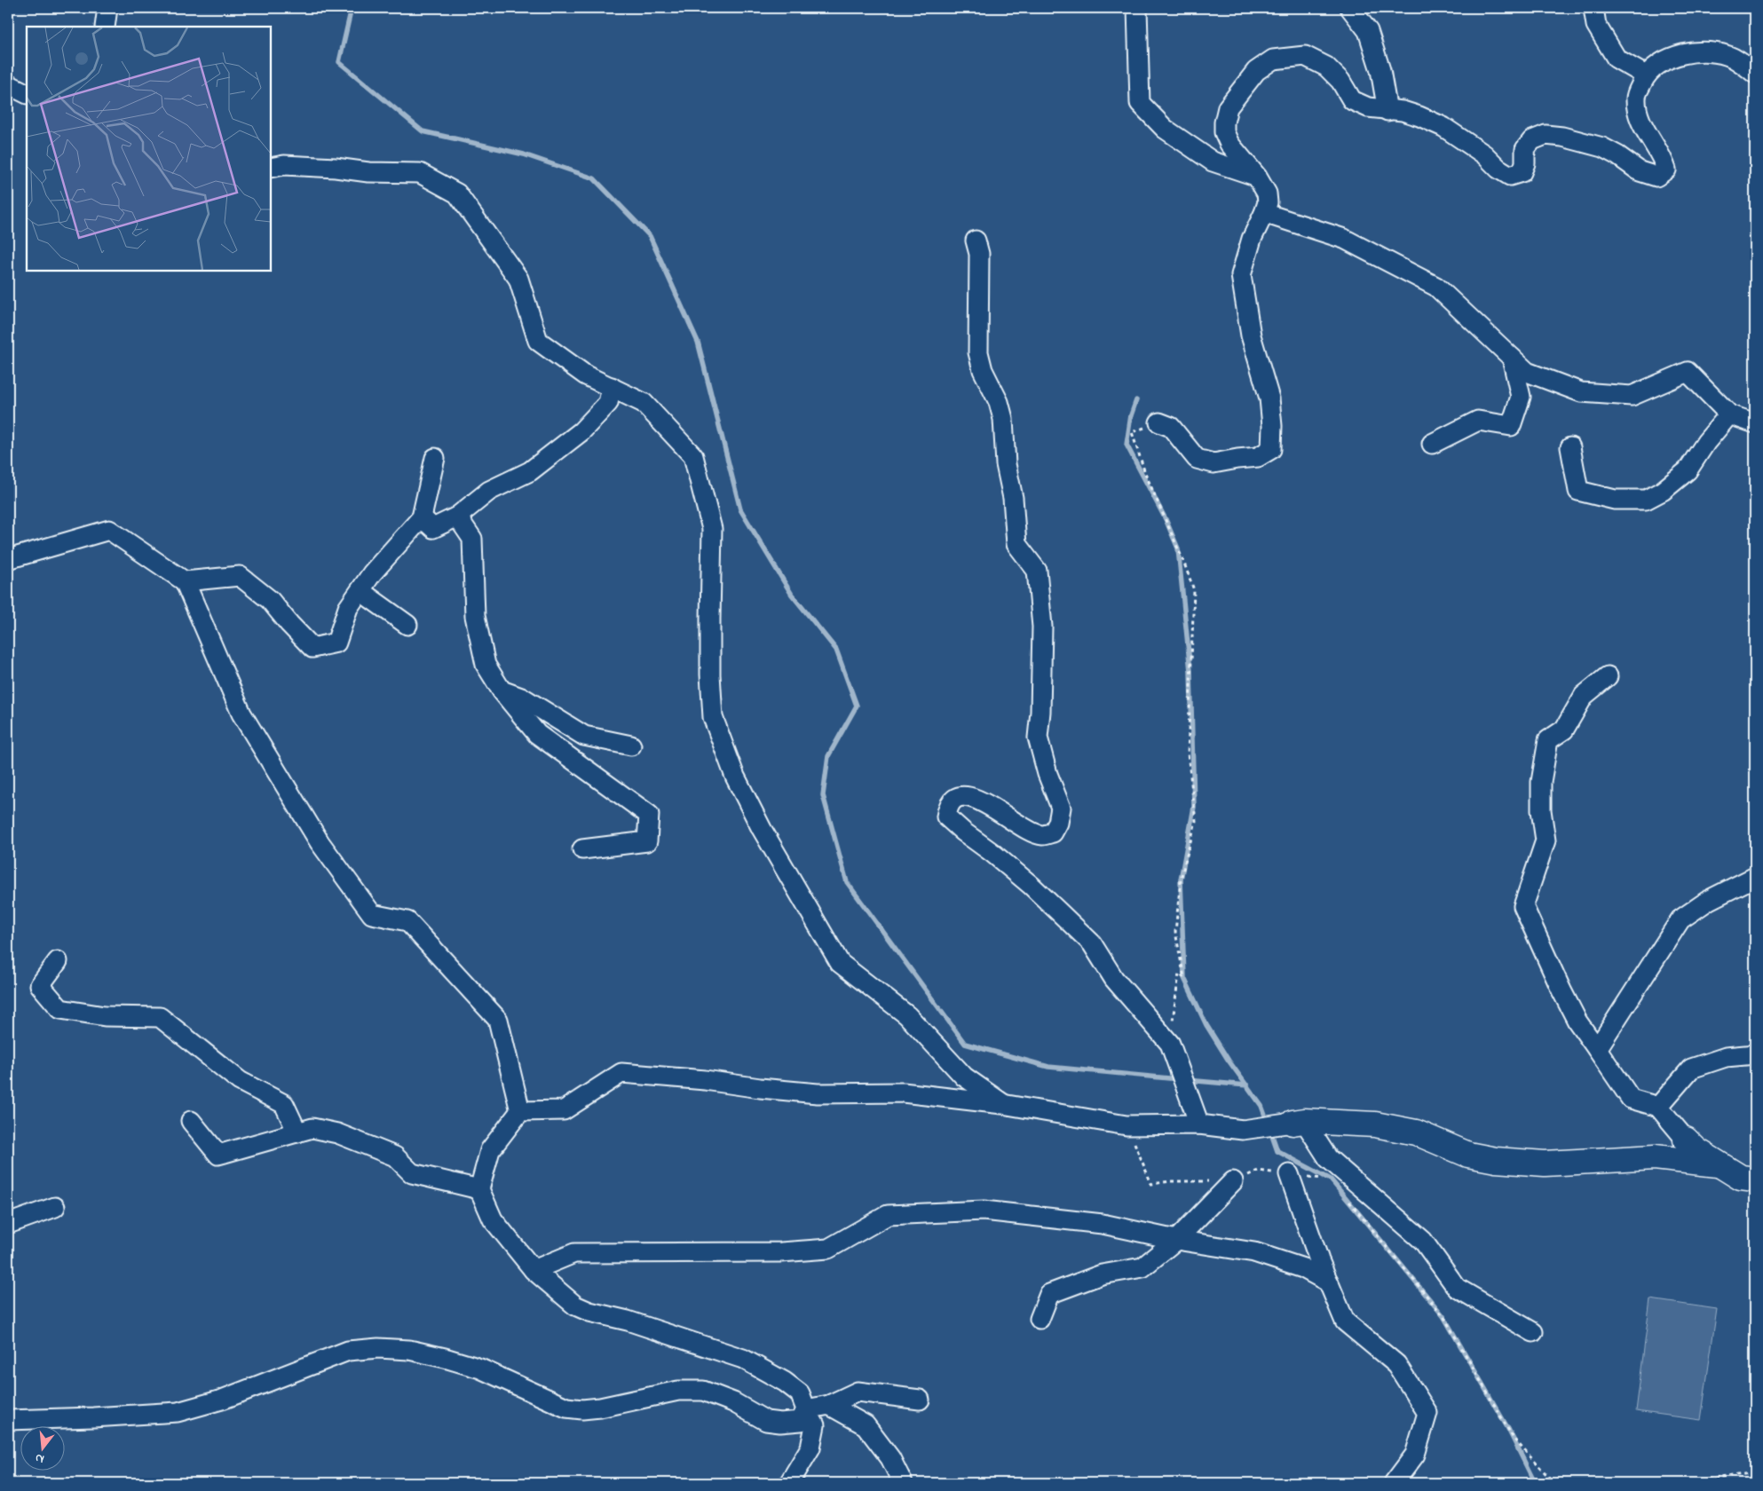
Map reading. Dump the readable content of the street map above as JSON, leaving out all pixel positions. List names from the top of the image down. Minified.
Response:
{"north":"bottom"}
